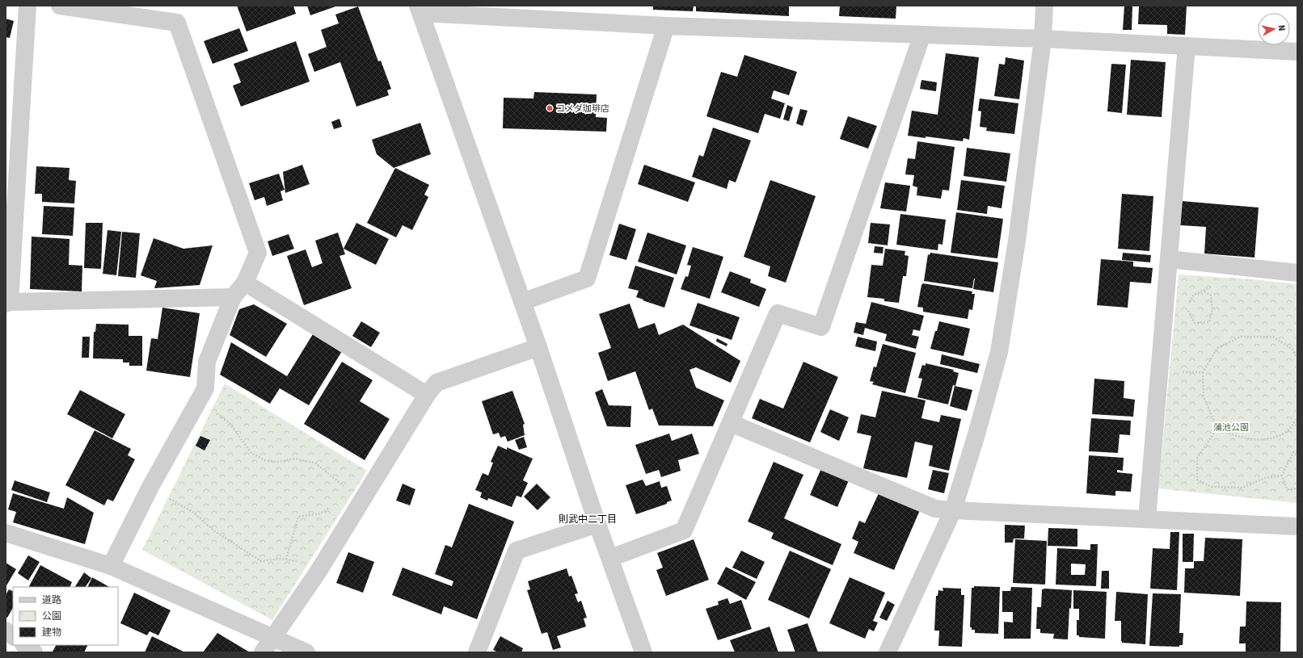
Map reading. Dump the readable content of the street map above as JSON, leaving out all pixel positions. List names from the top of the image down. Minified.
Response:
{"districts":["則武中二丁目"],"parks":["蒲池公園"],"places":["コメダ珈琲店"],"legend":["道路","公園","建物"],"north":"right"}
